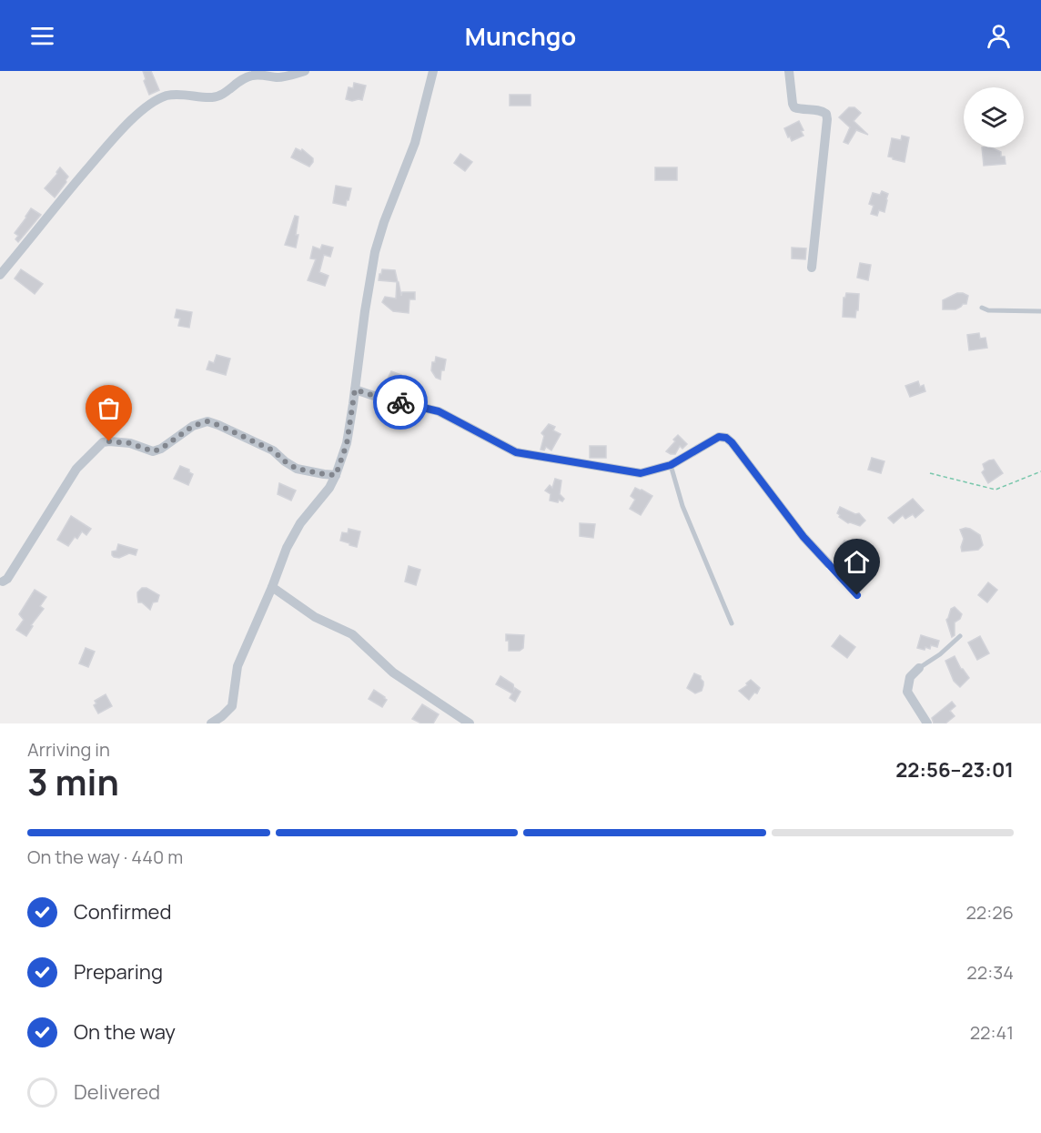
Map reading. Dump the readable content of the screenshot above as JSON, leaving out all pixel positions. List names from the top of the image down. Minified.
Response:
{"page":{"header":"Munchgo","heading":["3 min","Arriving in","22:56–23:01"],"bar":"On the way · 440 m","list":[["Confirmed","22:26"],["Preparing","22:34"],["On the way","22:41"],"Delivered"]}}
